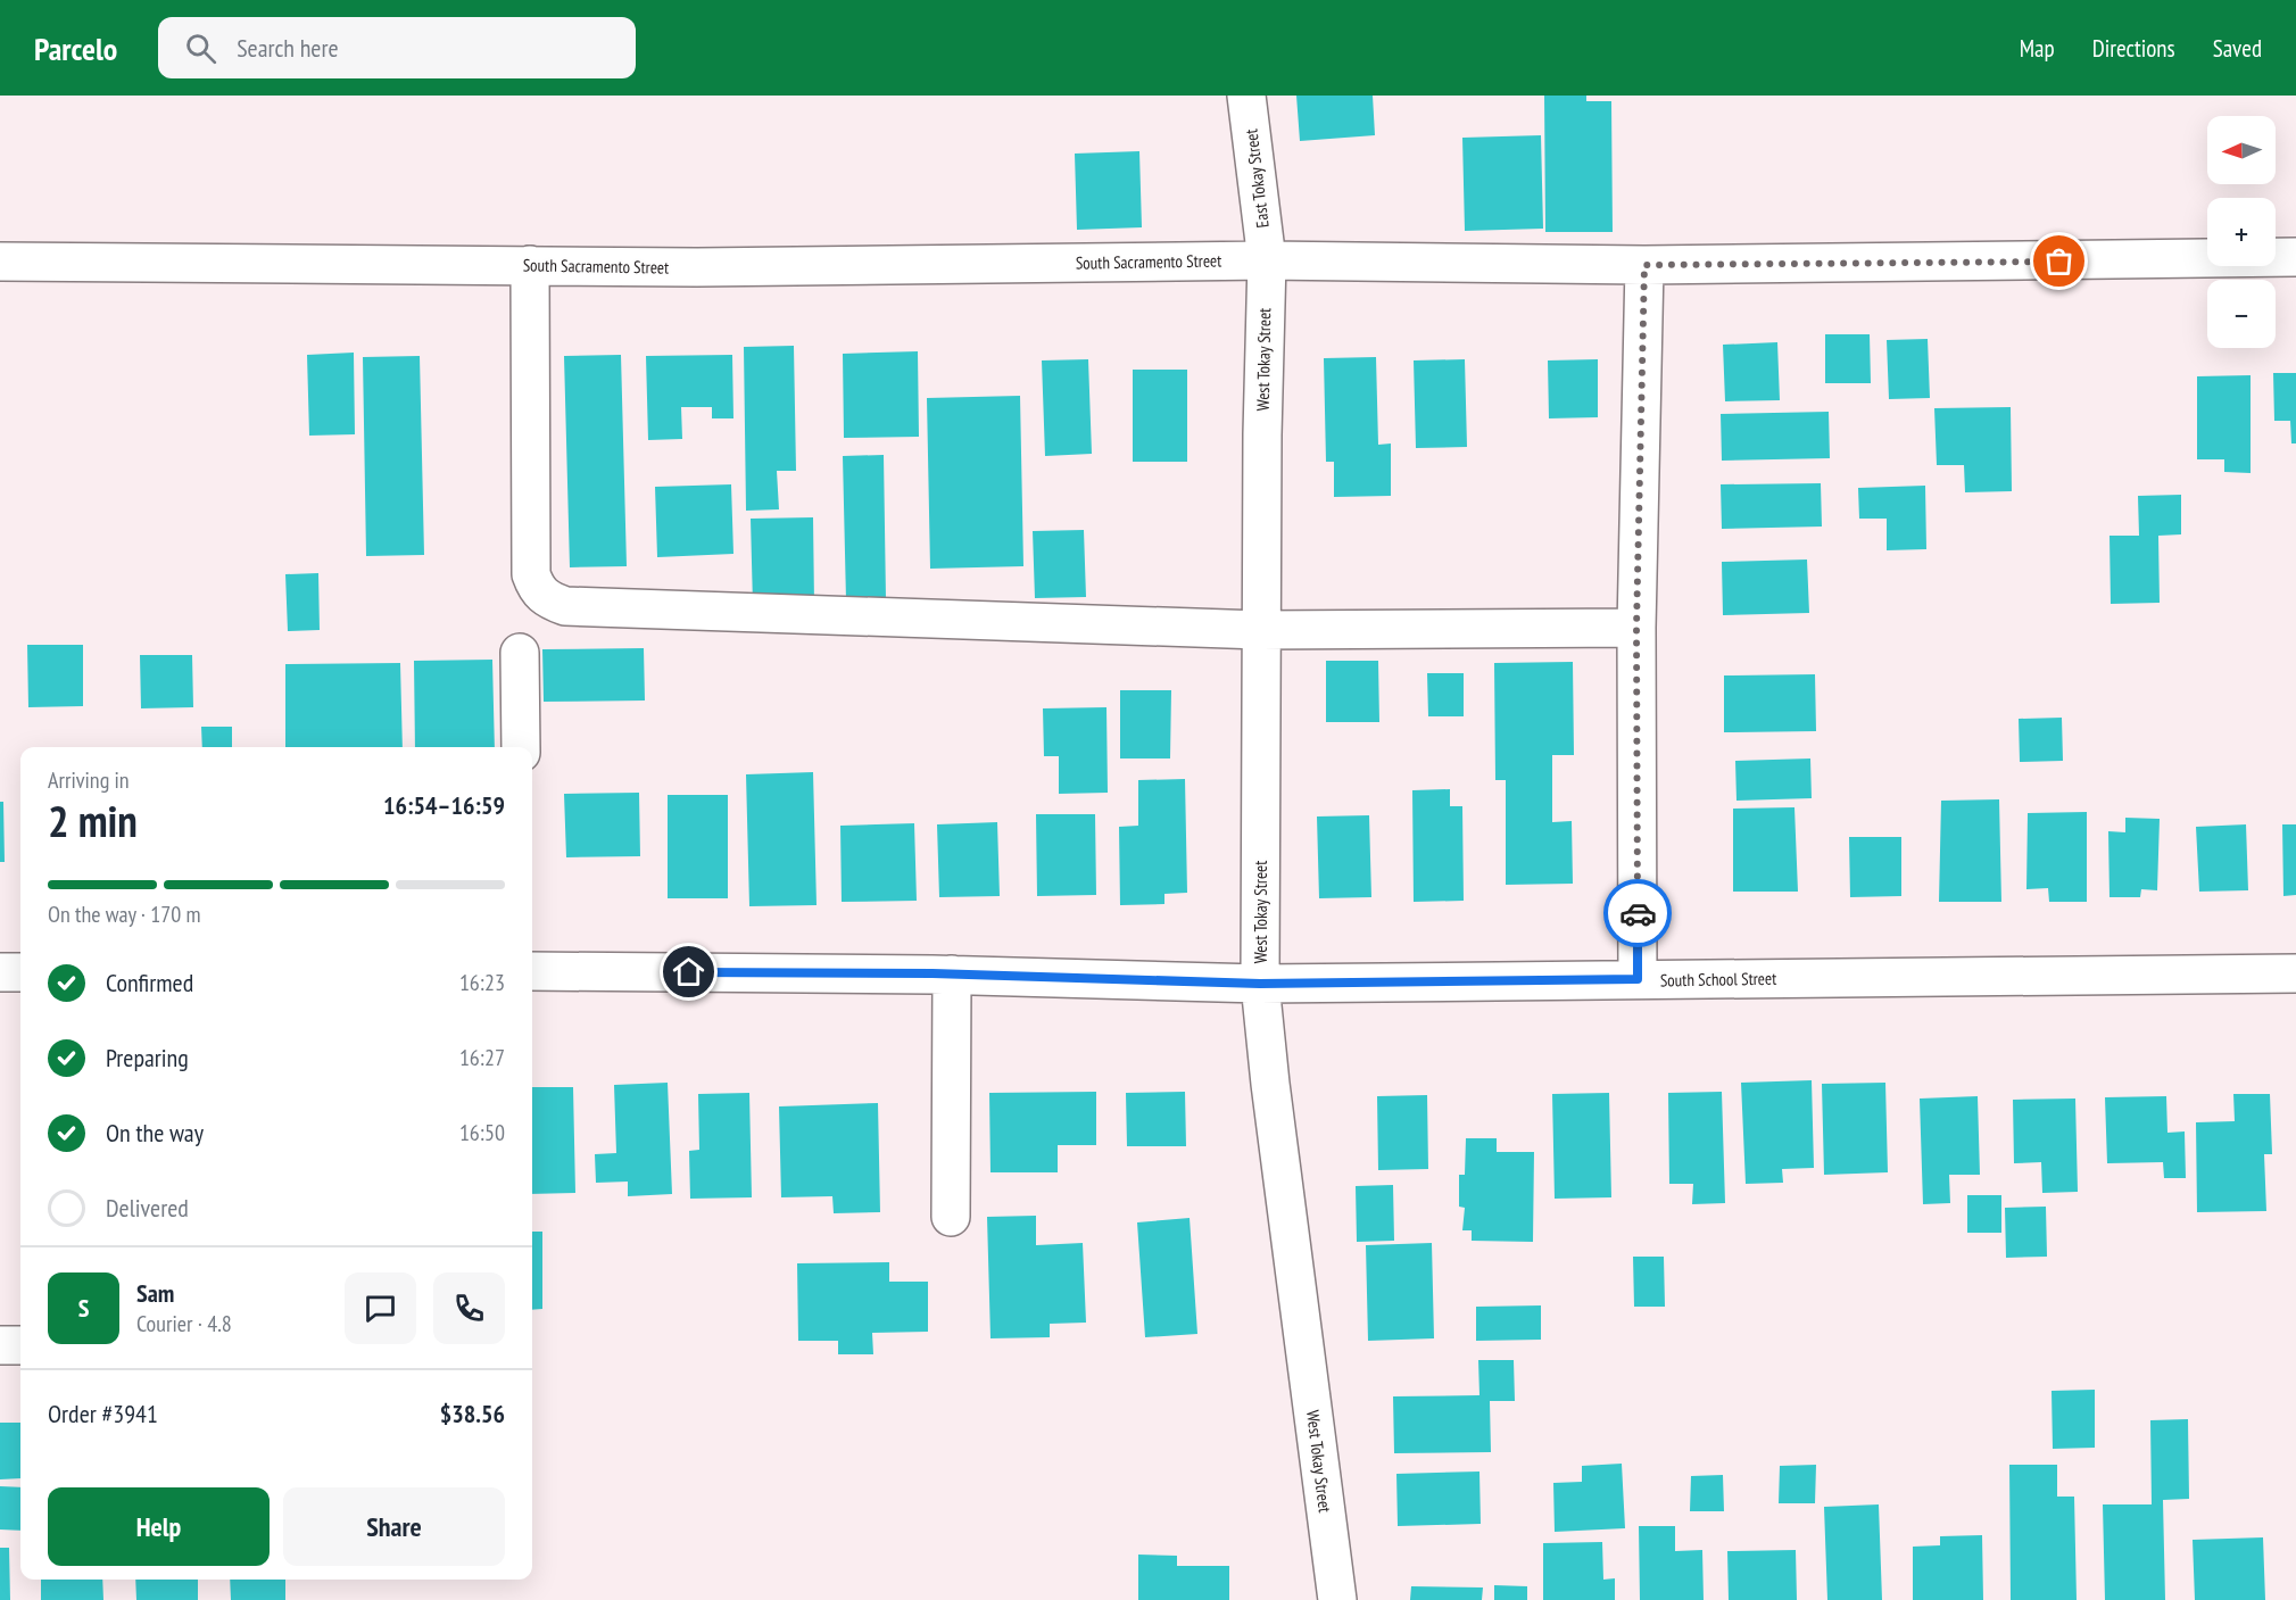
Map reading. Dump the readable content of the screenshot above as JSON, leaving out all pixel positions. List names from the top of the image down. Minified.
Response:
{"streets":{"street":["East Tokay Street","South Sacramento Street","West Tokay Street","South School Street"]},"crossings":[["East Tokay Street","South Sacramento Street"],["East Tokay Street","West Tokay Street"],["South Sacramento Street","West Tokay Street"],["West Tokay Street","South School Street"]],"north":"left","page":{"header":"Parcelo","search":"Search here","nav":["Map","Directions","Saved"],"map_buttons":["+","−"],"heading":["2 min","Arriving in","16:54–16:59"],"panel":["Sam","Courier · 4.8","Order #3941","$38.56"],"bar":"On the way · 170 m","list":[["Confirmed","16:23"],["Preparing","16:27"],["On the way","16:50"],"Delivered"],"round":"S","buttons":["Help","Share"]}}
